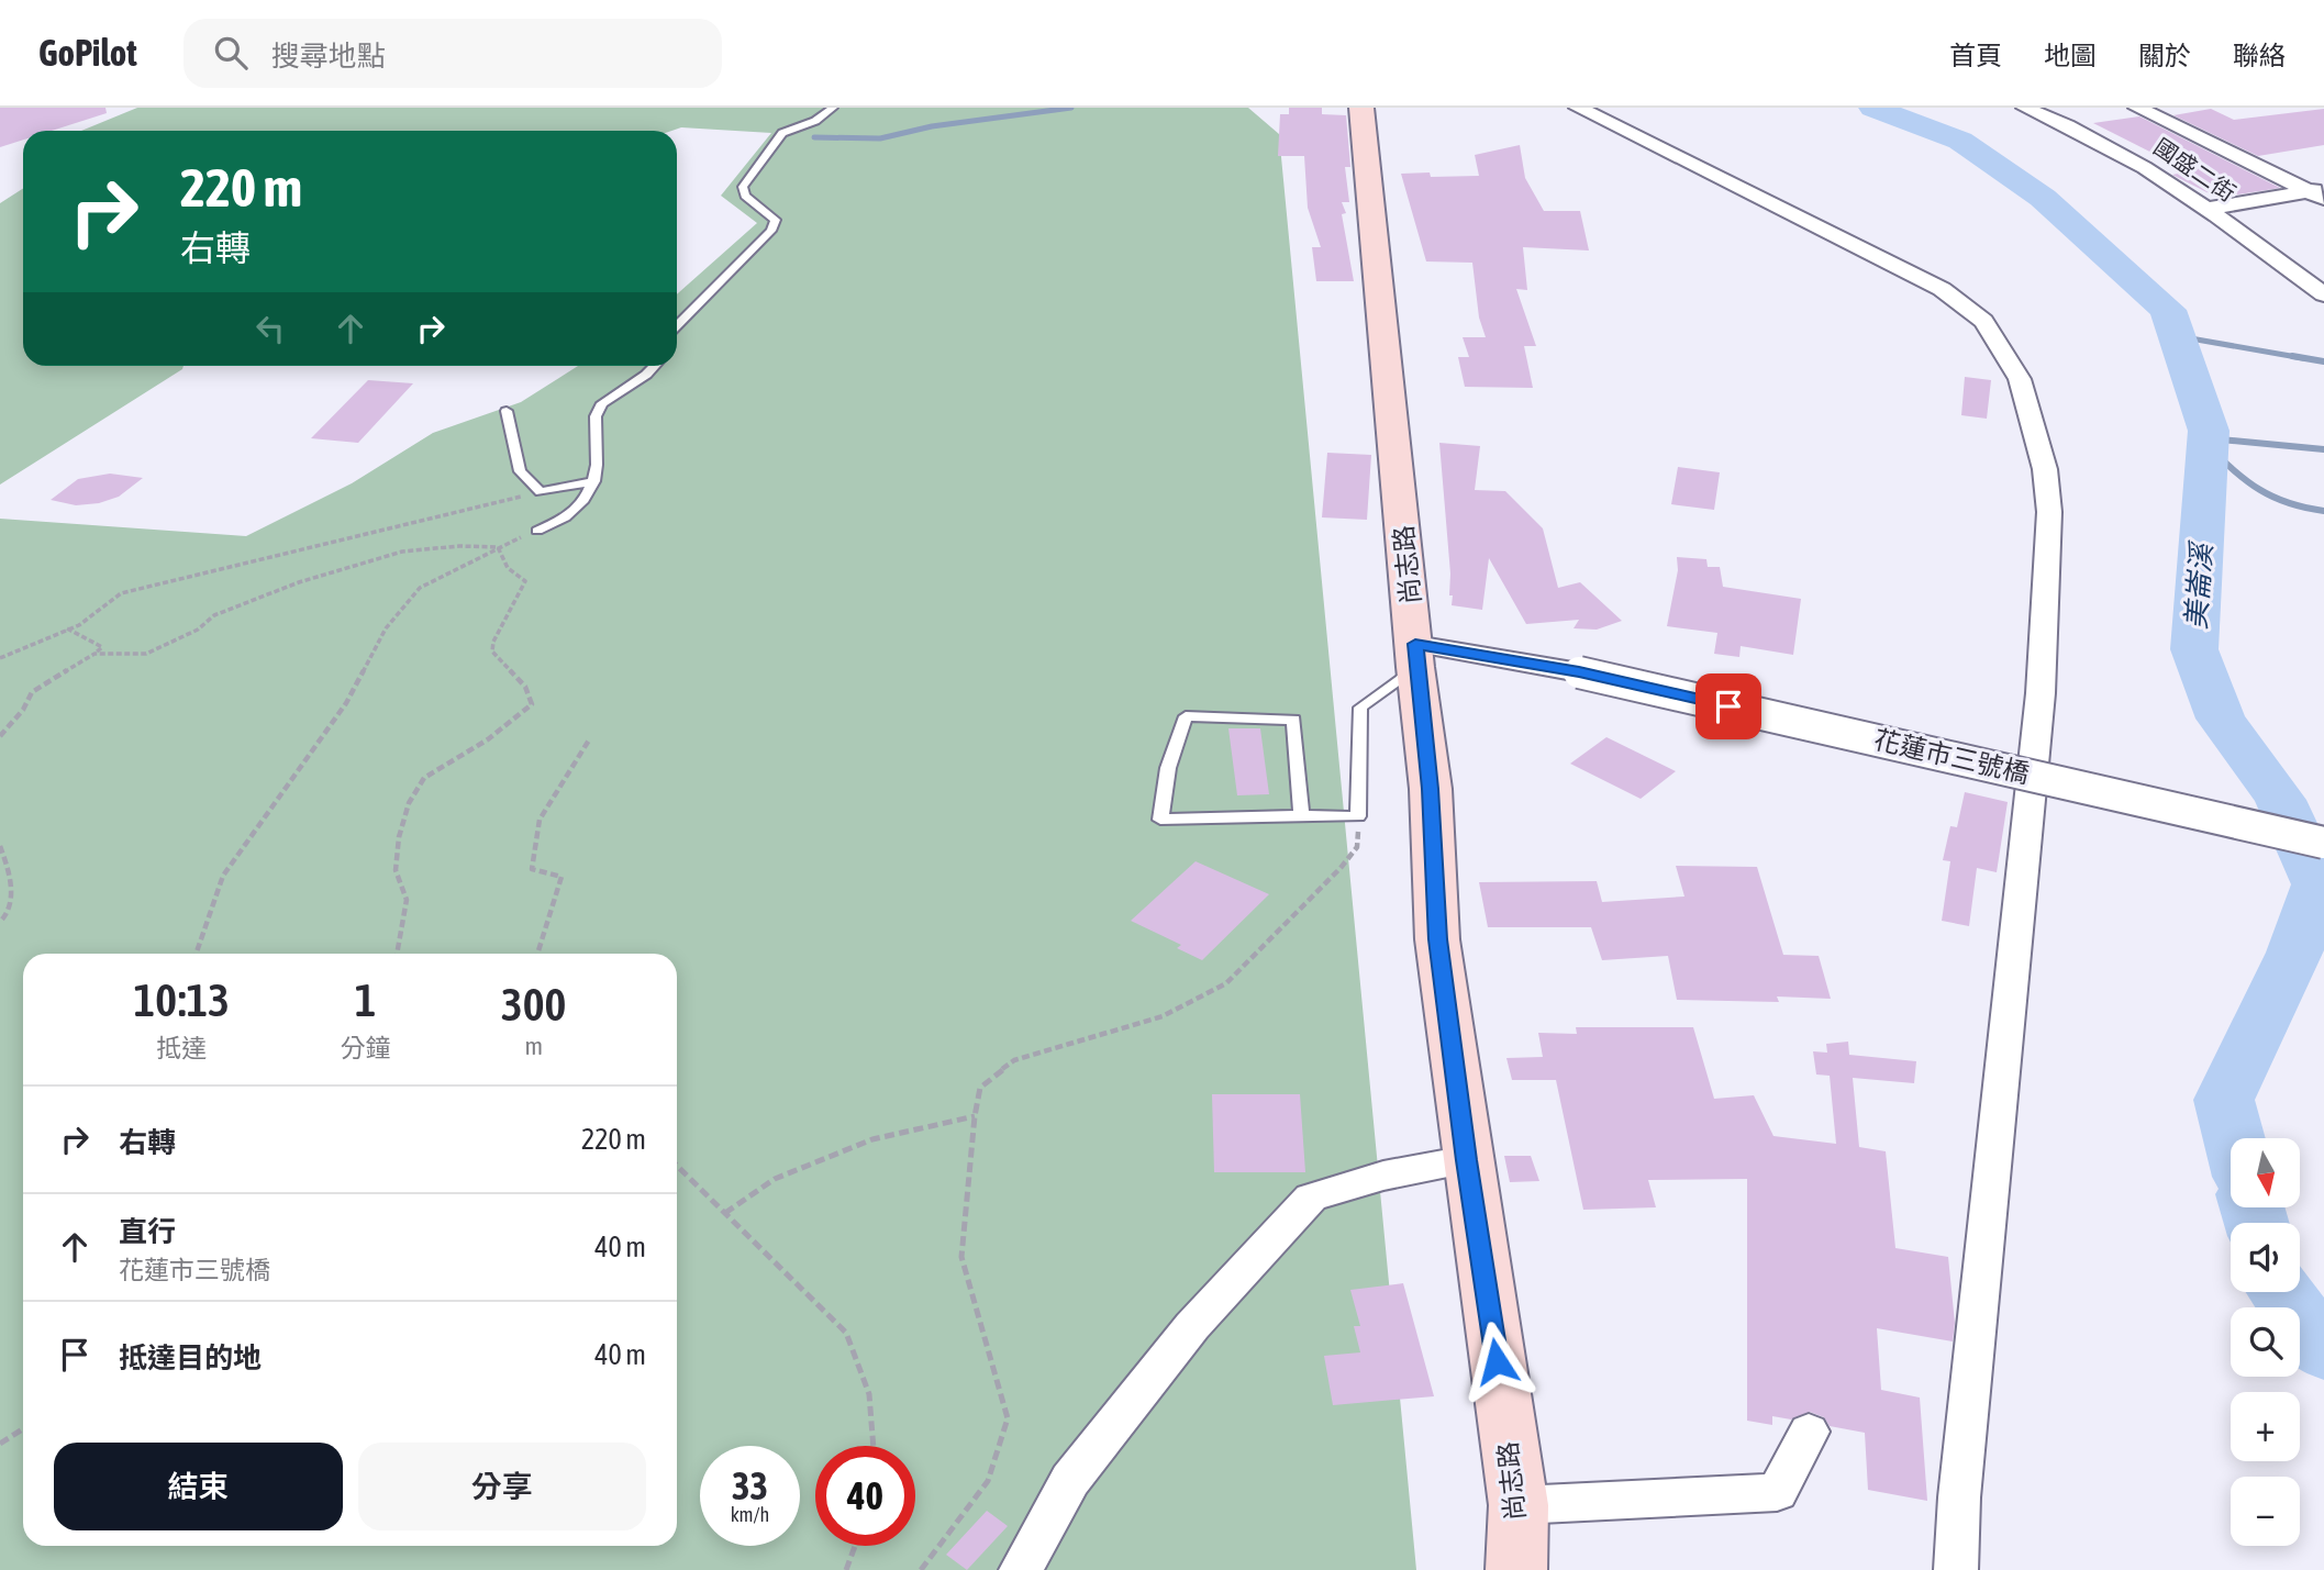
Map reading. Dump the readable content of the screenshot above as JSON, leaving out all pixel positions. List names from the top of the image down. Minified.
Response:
{"streets":{"street":["國盛二街","尚志路","花蓮市三號橋"]},"crossings":[["尚志路","花蓮市三號橋"]],"water":["美崙溪"],"north":"bottom","page":{"header":"GoPilot","search":"搜尋地點","nav":["首頁","地圖","關於","聯絡"],"turn":["220 m","右轉"],"eta":["10:13","抵達","1","分鐘","300","m"],"list":[{"name":"右轉","value":"220 m"},{"name":"直行","note":"花蓮市三號橋","value":"40 m"},{"name":"抵達目的地","value":"40 m"}],"map_buttons":["+","−"],"buttons":["結束","分享"],"speed":"33 km/h","limit":"40"}}
